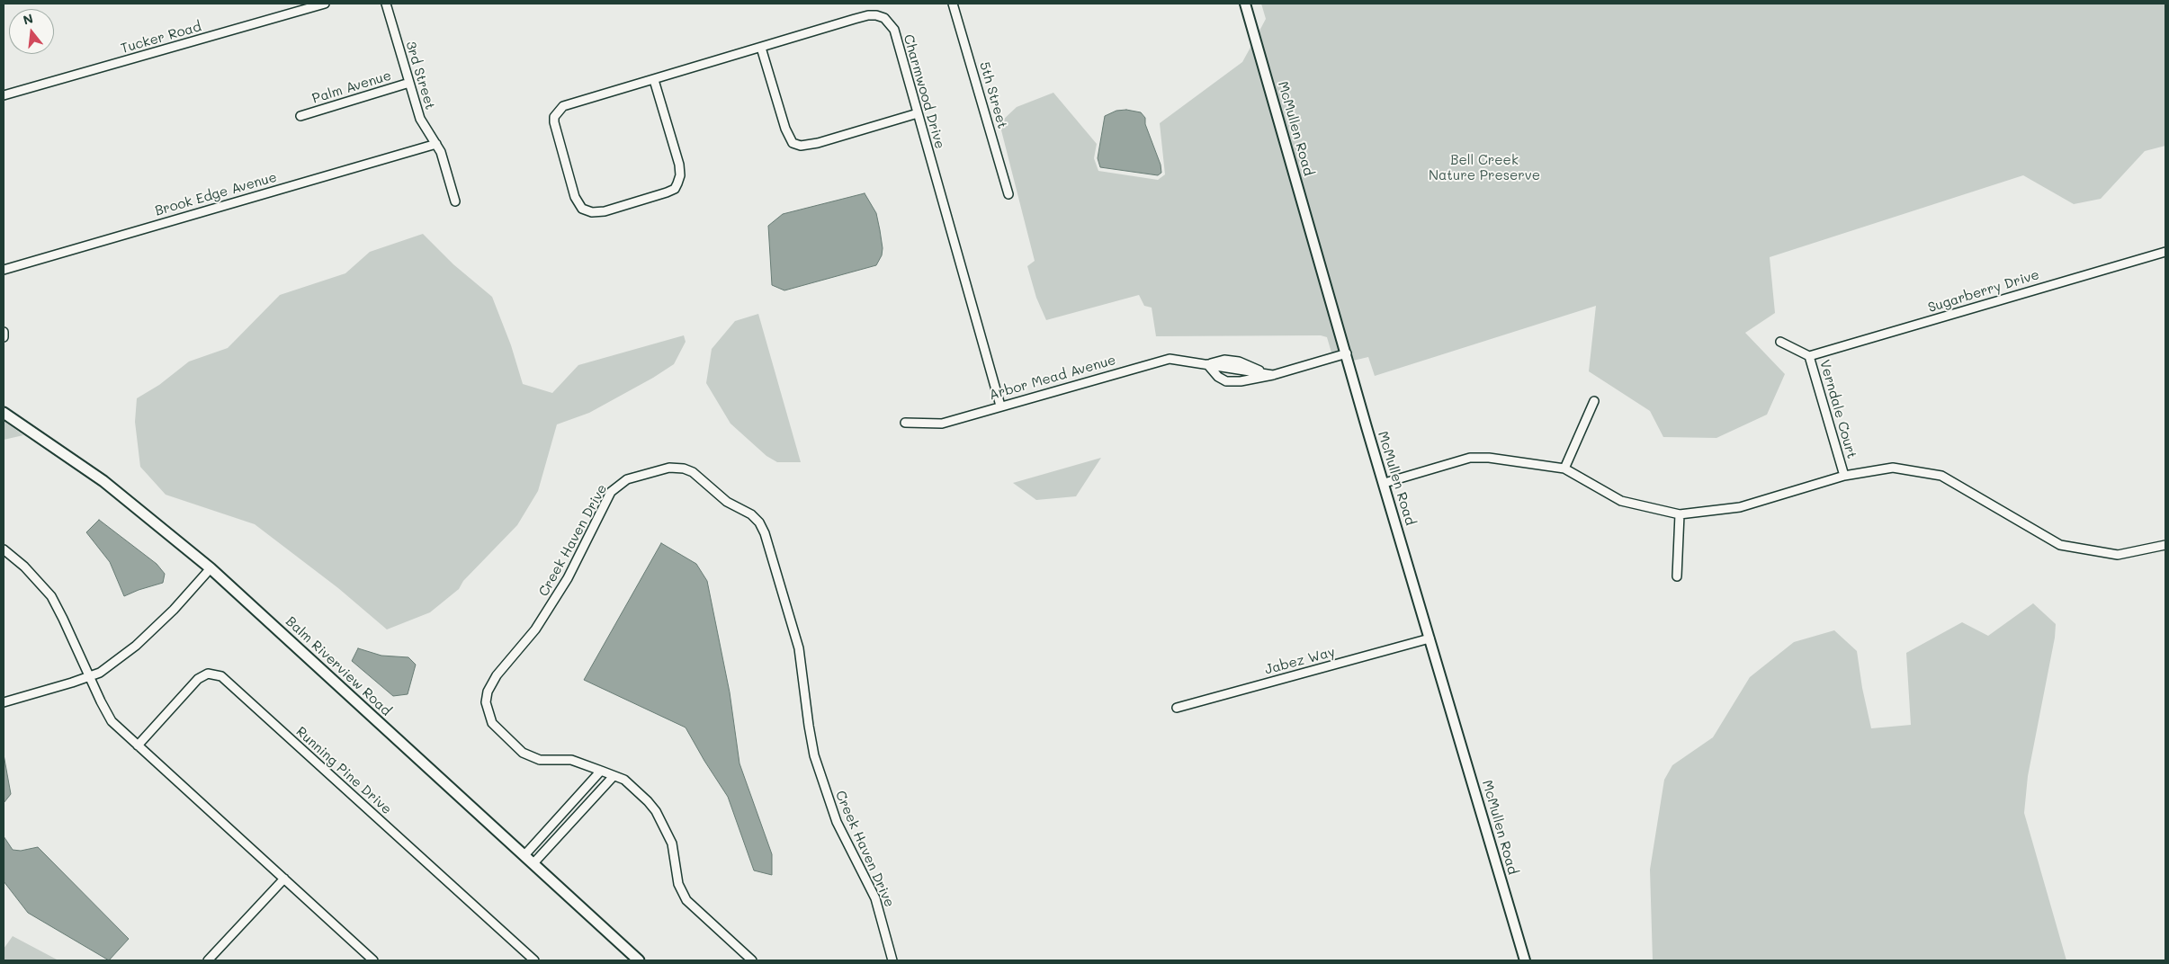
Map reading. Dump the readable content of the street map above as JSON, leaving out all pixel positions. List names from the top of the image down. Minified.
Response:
{"streets":{"main road":["Balm Riverview Road"],"street":["Tucker Road","3rd Street","Palm Avenue","Charmwood Drive","5th Street","McMullen Road","Brook Edge Avenue","Sugarberry Drive","Arbor Mead Avenue","Verndale Court","Creek Haven Drive","Jabez Way","Running Pine Drive"]},"crossings":[["3rd Street","Palm Avenue"],["3rd Street","Brook Edge Avenue"],["Charmwood Drive","Arbor Mead Avenue"],["McMullen Road","Jabez Way"],["Sugarberry Drive","Verndale Court"]],"parks":["Bell Creek Nature Preserve"],"north":"top"}
